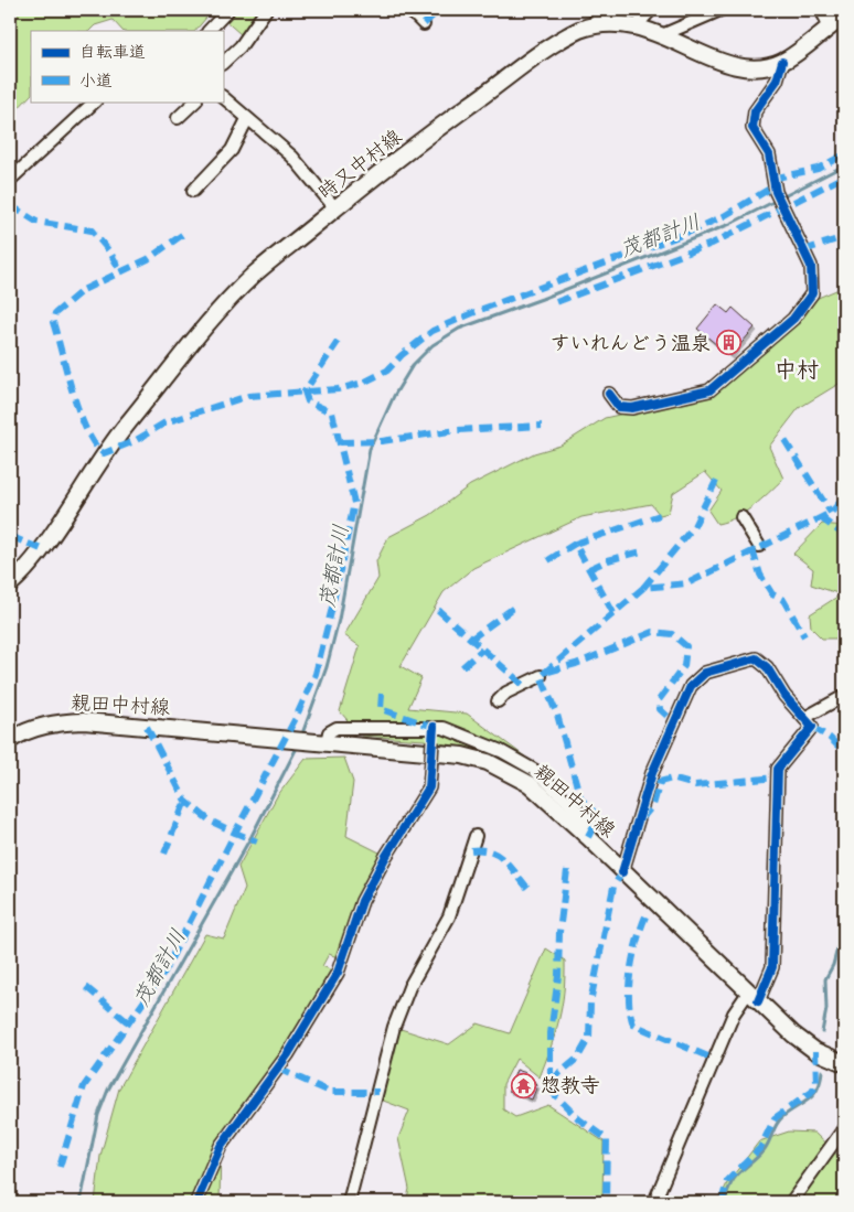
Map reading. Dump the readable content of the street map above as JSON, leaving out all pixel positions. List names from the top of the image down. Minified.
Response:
{"streets":{"main road":["時又中村線","親田中村線"]},"districts":["中村"],"water":["茂都計川"],"places":{"building":["すいれんどう温泉"],"temple":["惣教寺"]},"legend":["自転車道","小道"]}
